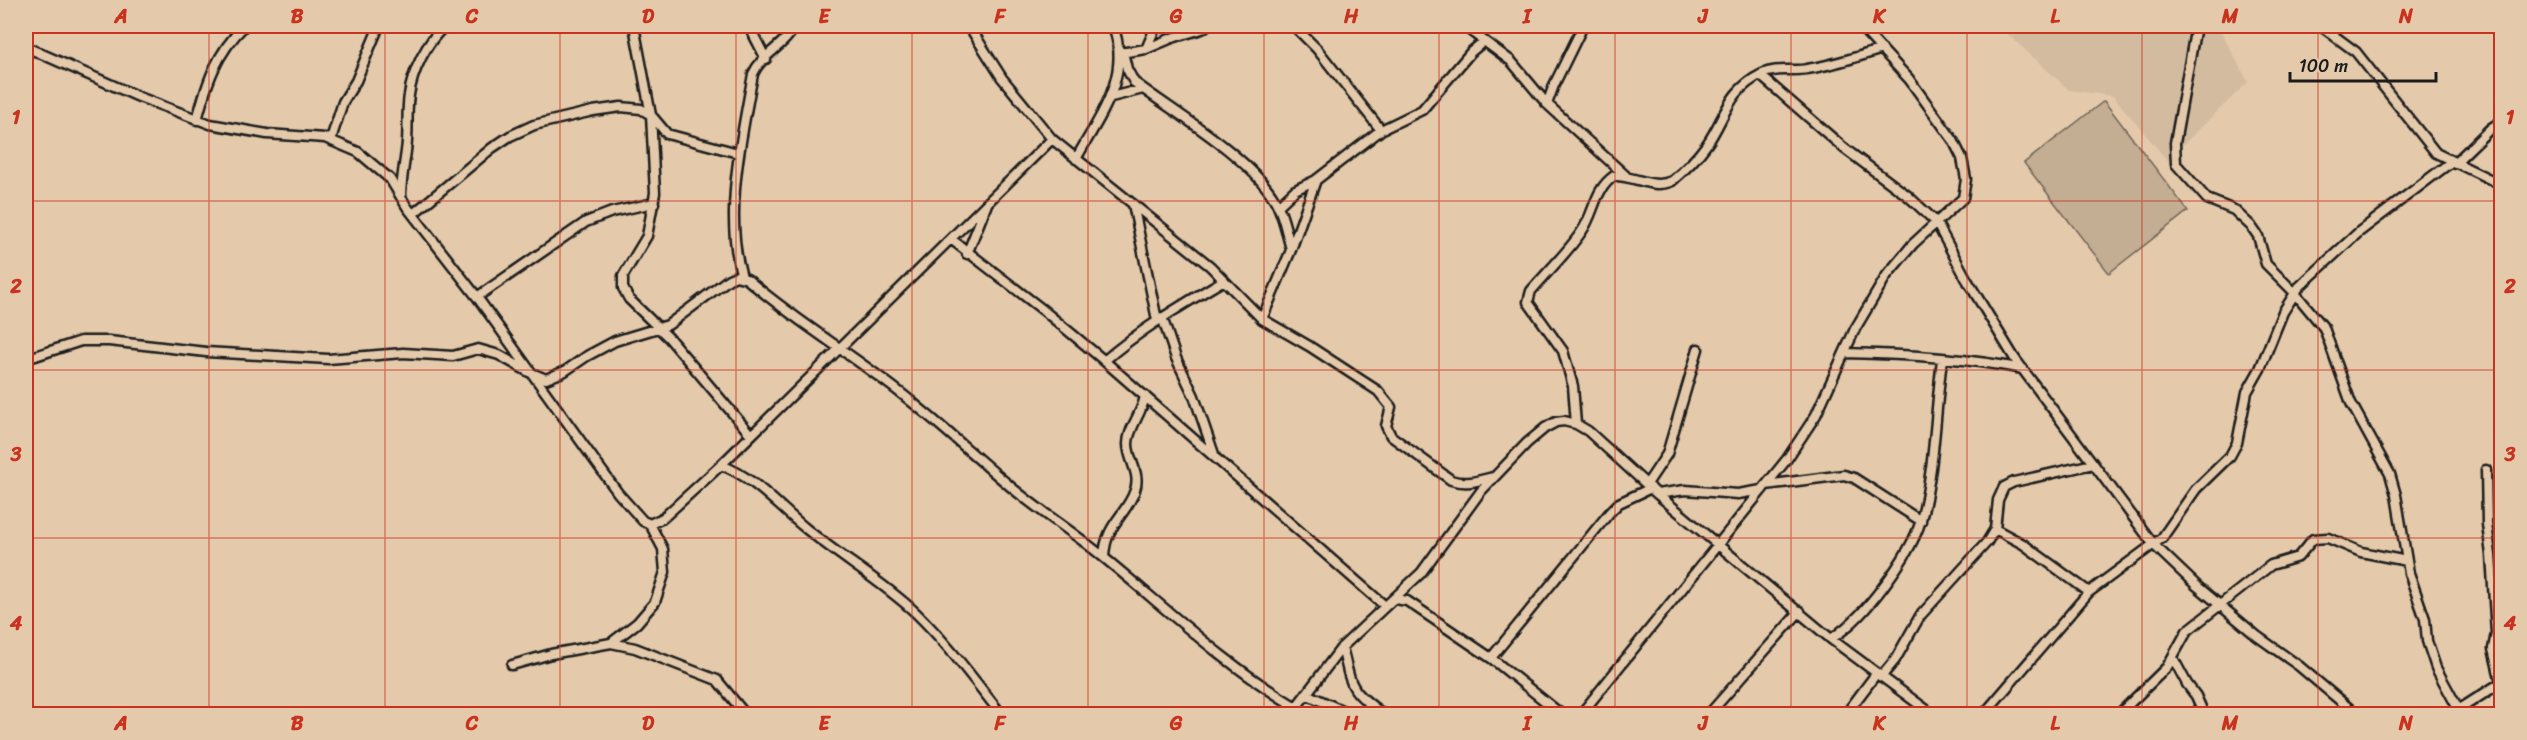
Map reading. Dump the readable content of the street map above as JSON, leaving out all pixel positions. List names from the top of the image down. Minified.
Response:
{"scale_bar":"100 m","grid":{"columns":["A","B","C","D","E","F","G","H","I","J","K","L","M","N"],"rows":["1","2","3","4"]}}
